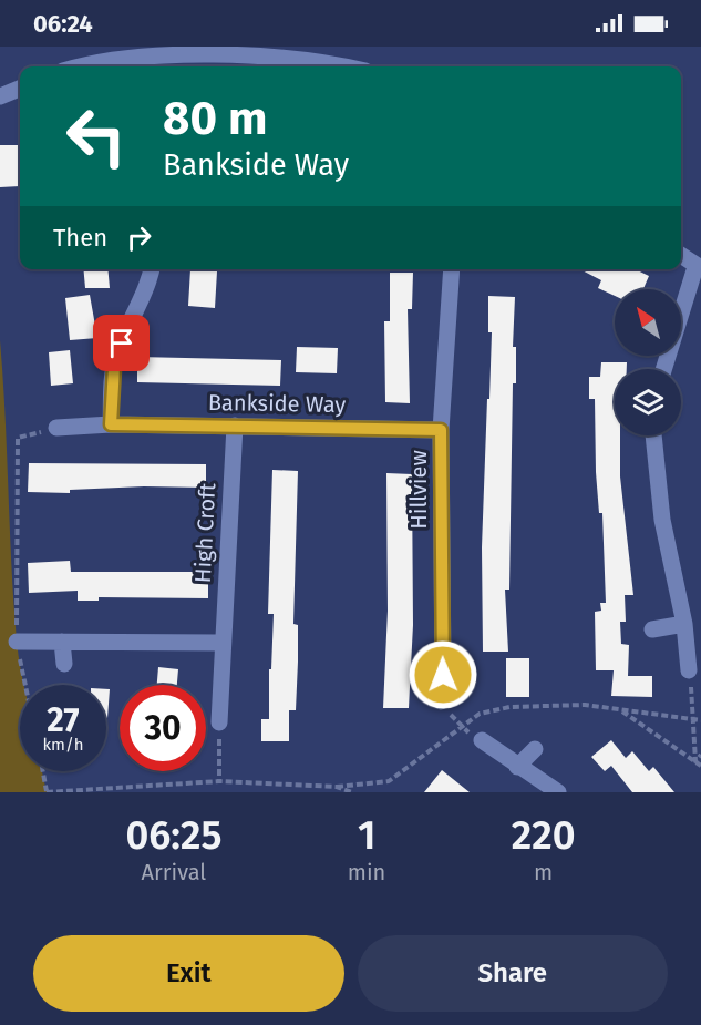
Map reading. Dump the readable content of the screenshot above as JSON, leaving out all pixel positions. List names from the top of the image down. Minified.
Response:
{"streets":{"street":["Bankside Way","Hillview","High Croft"]},"crossings":[["Bankside Way","Hillview"],["Bankside Way","High Croft"]],"north":"top left","page":{"status":"06:24","turn":["80 m","Bankside Way"],"then":"Then","speed":"27 km/h","limit":"30","eta":["06:25","Arrival","1","min","220","m"],"buttons":["Exit","Share"]}}
